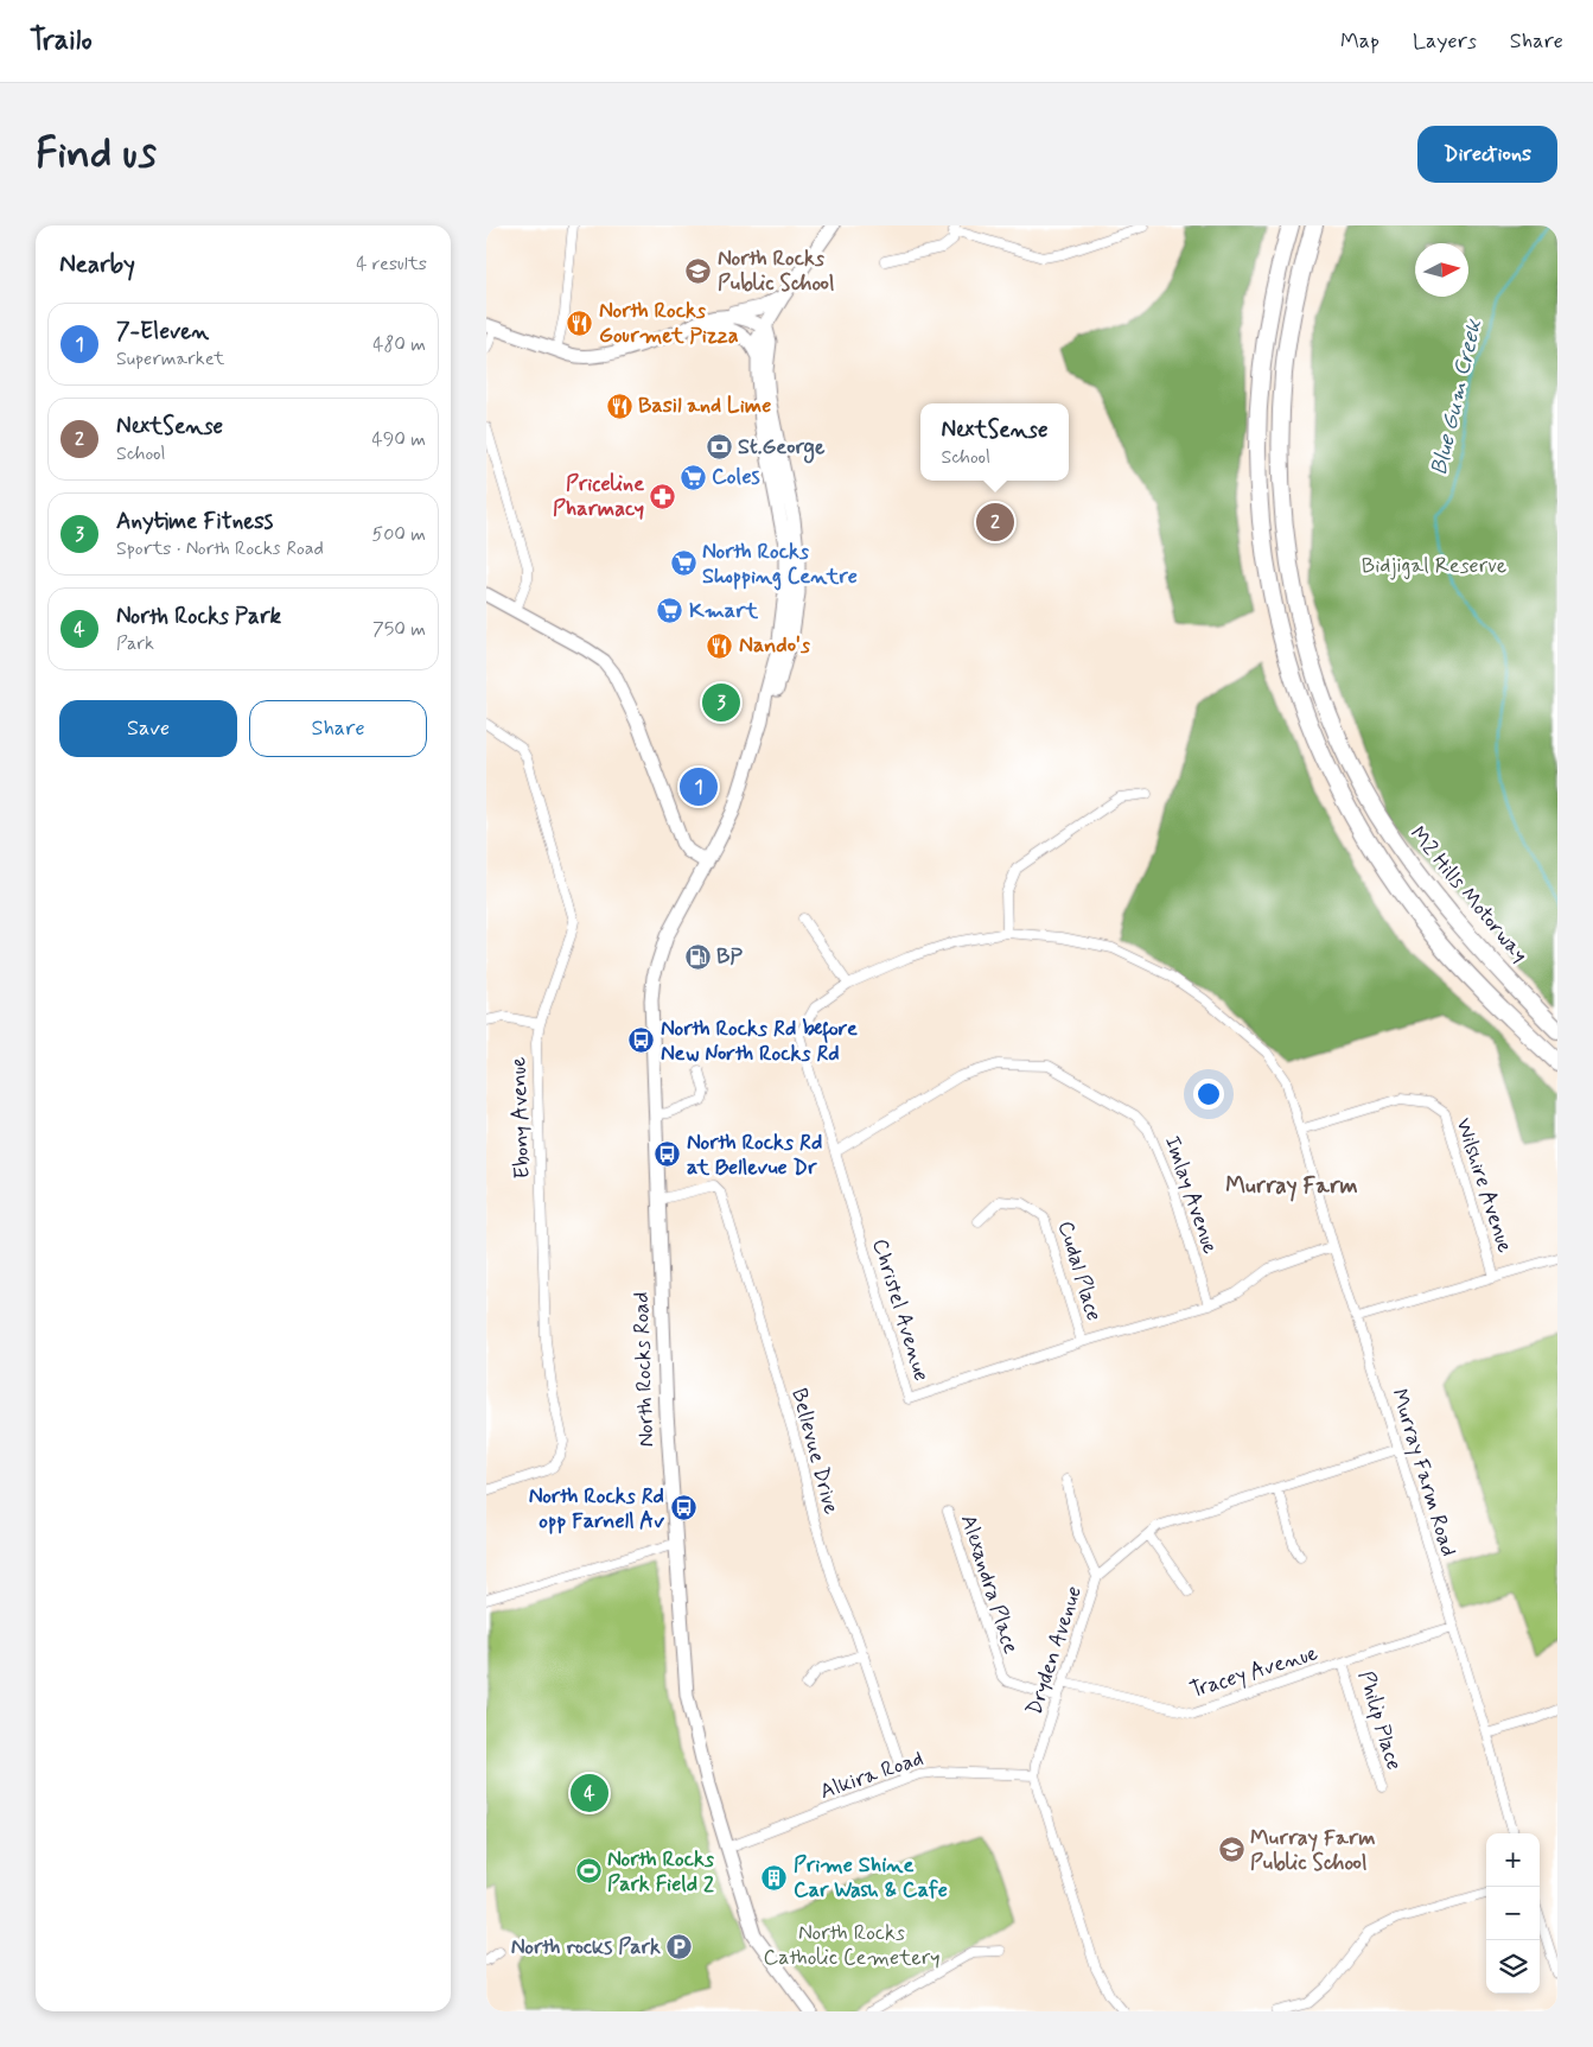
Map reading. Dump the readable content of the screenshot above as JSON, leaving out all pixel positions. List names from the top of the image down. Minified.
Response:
{"streets":{"highway":["M2 Hills Motorway"],"main road":["North Rocks Road"],"street":["Ebony Avenue","Wilshire Avenue","Imlay Avenue","Cudal Place","Christel Avenue","Bellevue Drive","Murray Farm Road","Alexandra Place","Dryden Avenue","Tracey Avenue","Philip Place","Alkira Road"]},"crossings":[["Wilshire Avenue","Christel Avenue"],["Wilshire Avenue","Murray Farm Road"],["Imlay Avenue","Christel Avenue"],["Cudal Place","Christel Avenue"],["Christel Avenue","Murray Farm Road"],["North Rocks Road","Bellevue Drive"],["North Rocks Road","Alkira Road"],["Bellevue Drive","Alkira Road"],["Murray Farm Road","Dryden Avenue"],["Murray Farm Road","Tracey Avenue"],["Alexandra Place","Dryden Avenue"],["Dryden Avenue","Tracey Avenue"],["Dryden Avenue","Alkira Road"],["Tracey Avenue","Philip Place"]],"districts":["Murray Farm"],"water":["Blue Gum Creek"],"parks":["Bidjigal Reserve","North Rocks Catholic Cemetery"],"places":{"school or university":["North Rocks Public School","Murray Farm Public School"],"restaurant":["North Rocks Gourmet Pizza","Basil and Lime","Nando's"],"bank":["St.George"],"supermarket":["Coles","North Rocks Shopping Centre","Kmart"],"pharmacy":["Priceline Pharmacy"],"fuel station":["BP"],"bus stop":["North Rocks Rd before New North Rocks Rd","North Rocks Rd at Bellevue Dr","North Rocks Rd opp Farnell Av"],"sports":["North Rocks Park Field 2"],"building":["Prime Shine Car Wash & Cafe"],"parking":["North rocks Park"]},"north":"right","page":{"header":"Trailo","nav":["Map","Layers","Share"],"buttons":["Directions",["Save","Share"]],"title":"Find us","heading":["Nearby","4 results"],"list":[{"mark":"1","name":"7-Eleven","note":"Supermarket","value":"480 m"},{"mark":"2","name":"NextSense","note":"School","value":"490 m"},{"mark":"3","name":"Anytime Fitness","note":"Sports · North Rocks Road","value":"500 m"},{"mark":"4","name":"North Rocks Park","note":"Park","value":"750 m"}],"popup":["NextSense","School"],"pins":["2","3","1","4"],"map_buttons":["+","−"]}}
